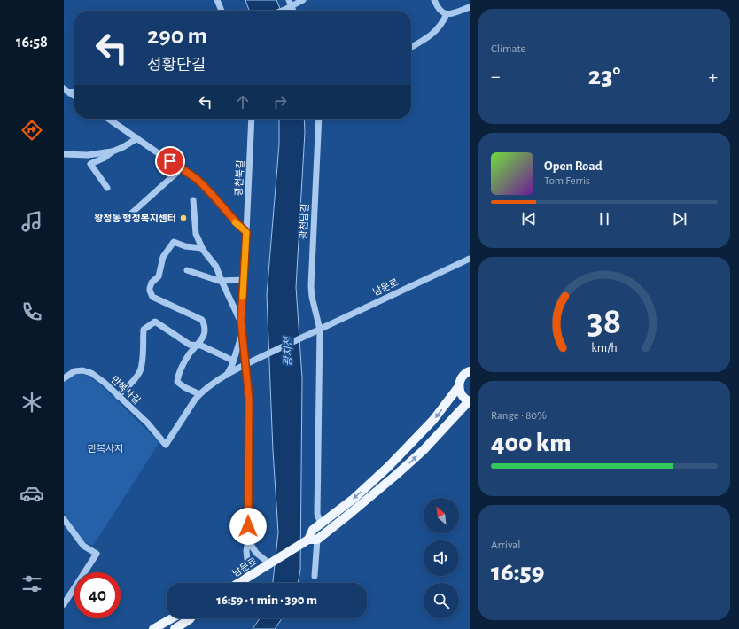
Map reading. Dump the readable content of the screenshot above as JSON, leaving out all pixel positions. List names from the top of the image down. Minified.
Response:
{"streets":{"main road":["남문로"],"street":["광천북길","광천남길","만복사길"]},"crossings":[["광천북길","남문로"],["광천남길","남문로"]],"water":["광치천"],"parks":["만복사지"],"places":["왕정동 행정복지센터"],"north":"top left","page":{"tabs":"16:58","tile":["Climate",["Range · 80%","400 km"],["Arrival","16:59"]],"turn":["290 m","성황단길"],"heat":["−","23°","+"],"song":["Open Road","Tom Ferris"],"limit":"40","trip":"16:59 · 1 min · 390 m","gauge":["38","km/h"]}}
